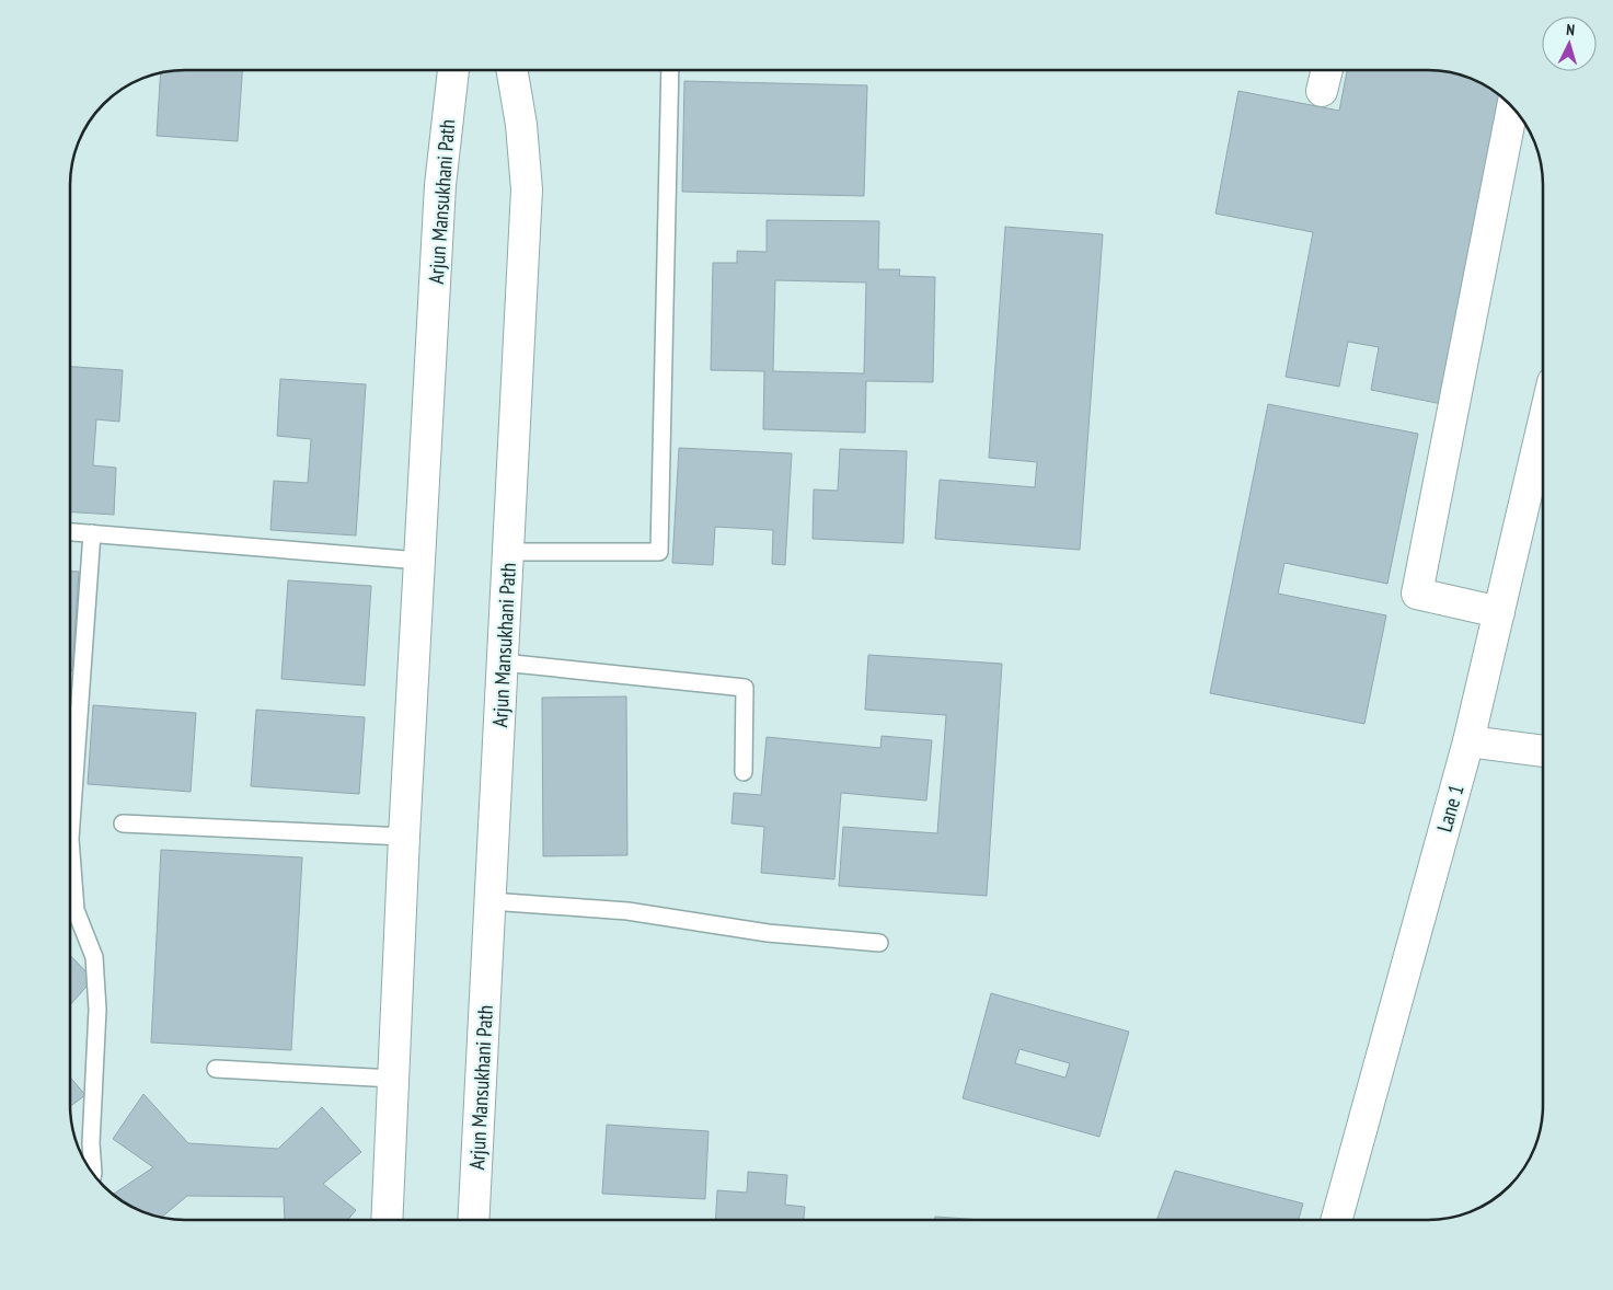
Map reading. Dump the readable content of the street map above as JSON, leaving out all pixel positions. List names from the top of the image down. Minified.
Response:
{"streets":{"main road":["Arjun Mansukhani Path","Lane 1"]},"north":"top"}
